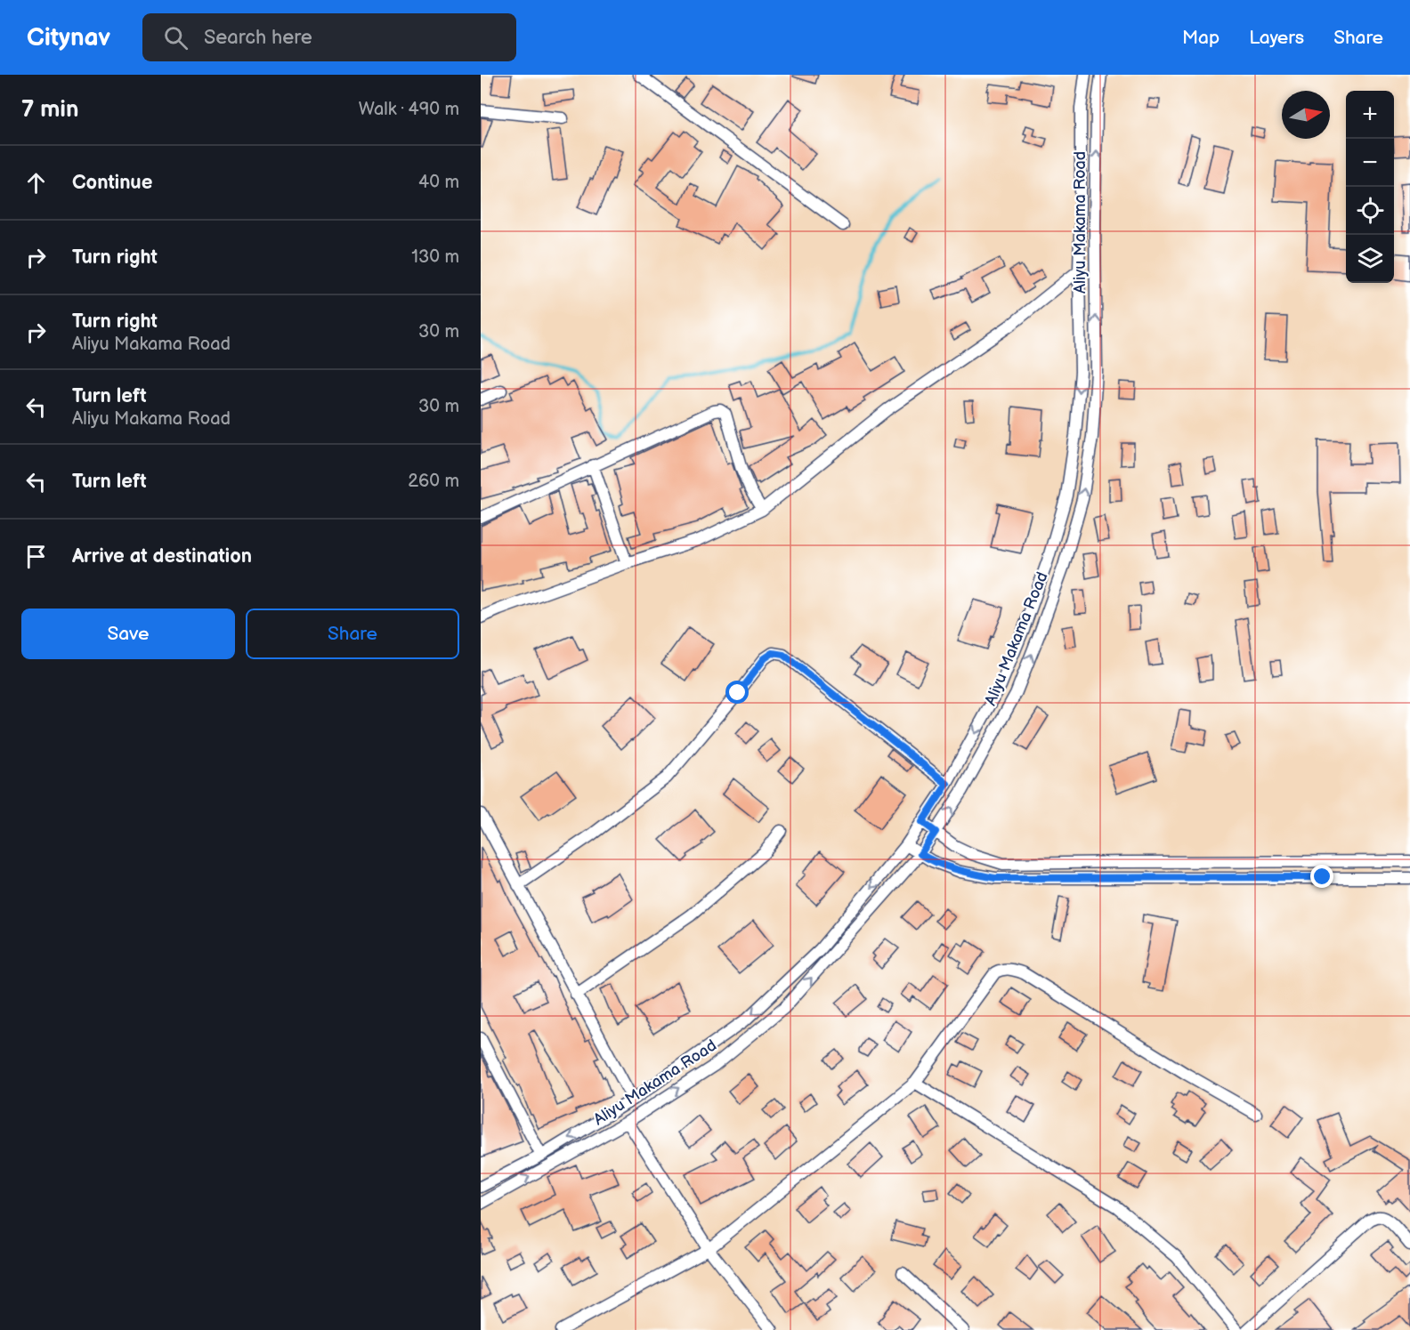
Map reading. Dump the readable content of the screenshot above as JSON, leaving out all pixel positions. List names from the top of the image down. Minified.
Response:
{"streets":{"street":["Aliyu Makama Road"]},"north":"right","page":{"header":"Citynav","search":"Search here","nav":["Map","Layers","Share"],"heading":["7 min","Walk · 490 m"],"map_buttons":["+","−"],"list":[["Continue","40 m"],["Turn right","130 m"],["Turn right","Aliyu Makama Road","30 m"],["Turn left","Aliyu Makama Road","30 m"],["Turn left","260 m"],"Arrive at destination"],"buttons":["Save","Share"]}}
